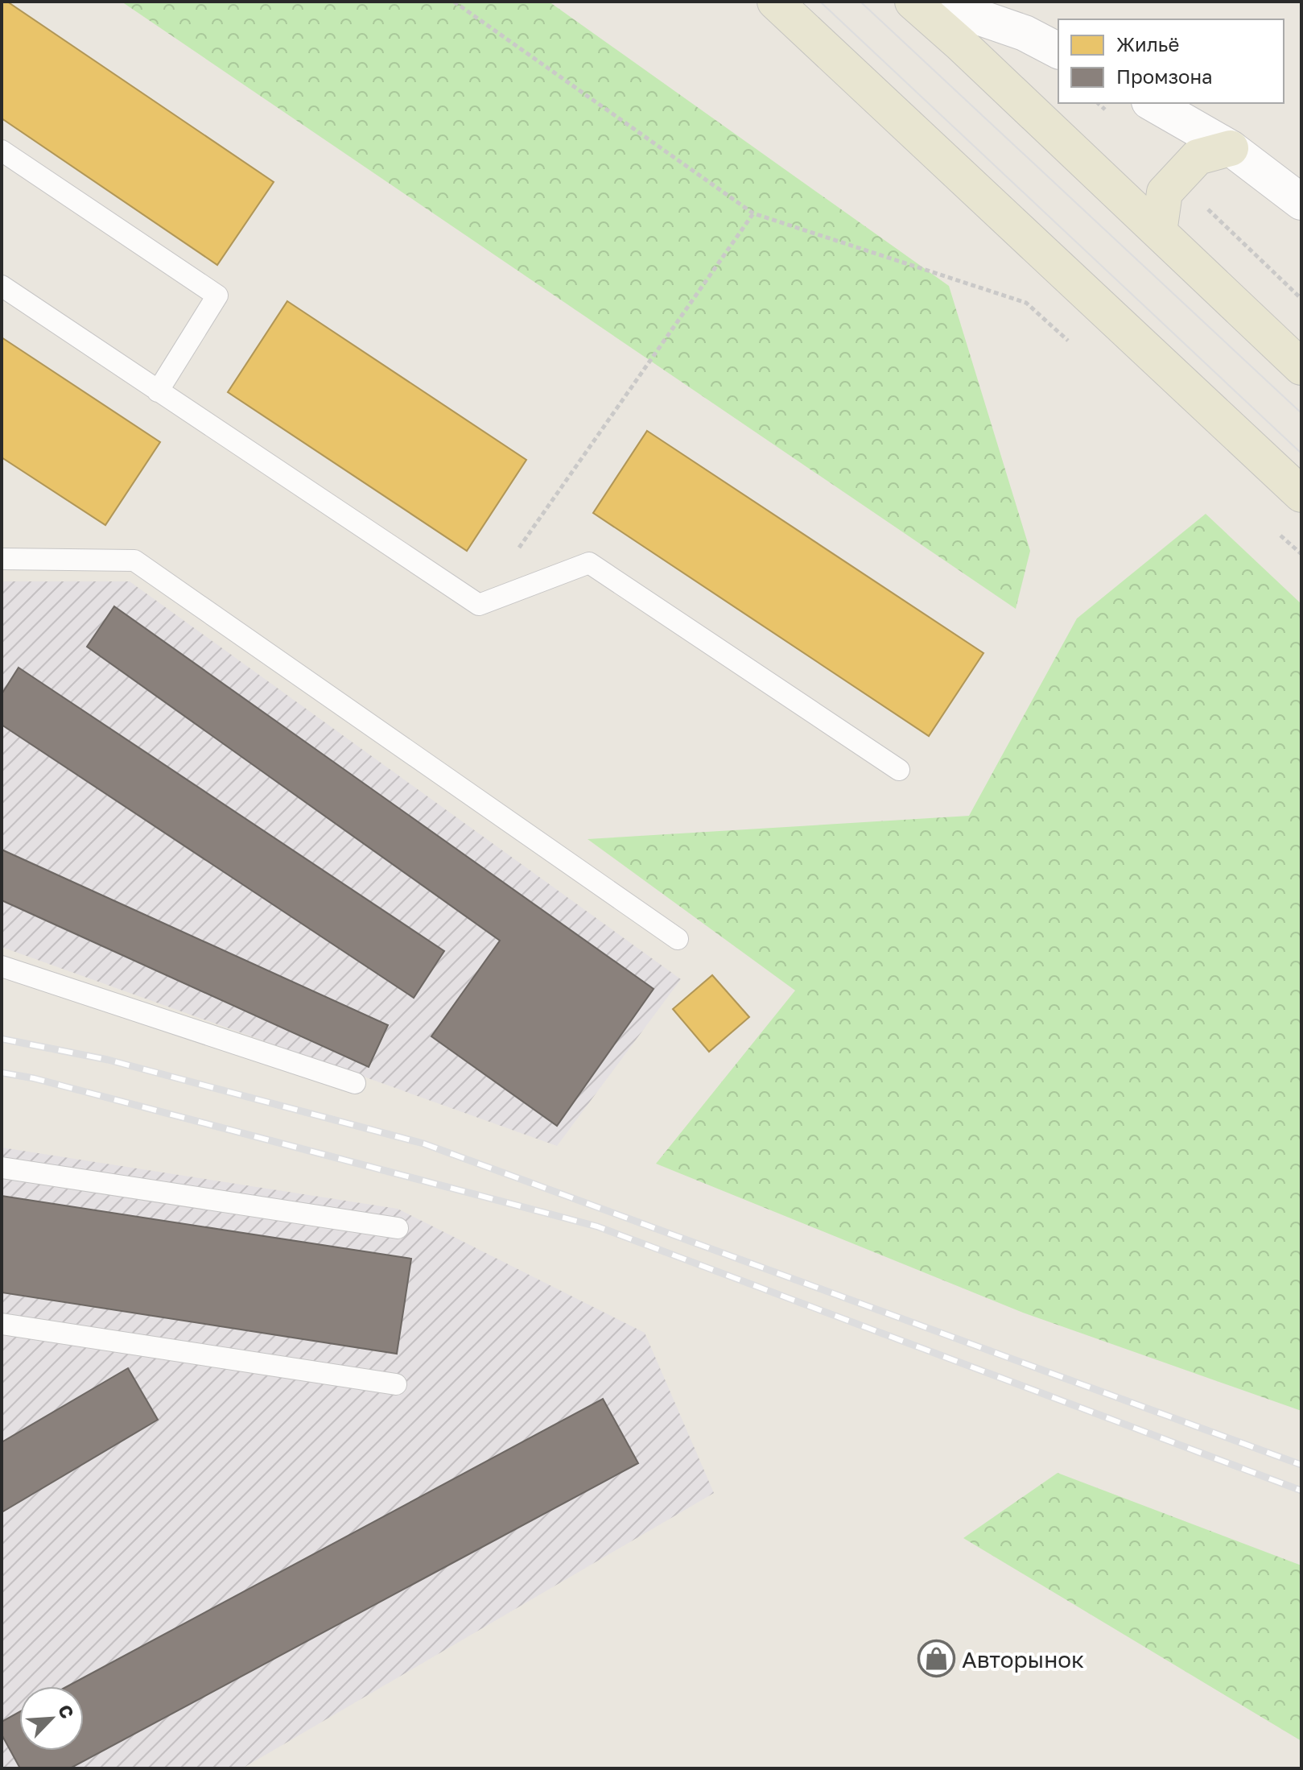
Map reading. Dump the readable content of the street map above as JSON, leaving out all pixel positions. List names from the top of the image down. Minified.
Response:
{"places":{"shop":["Авторынок"]},"legend":["Жильё","Промзона"],"north":"top right"}
